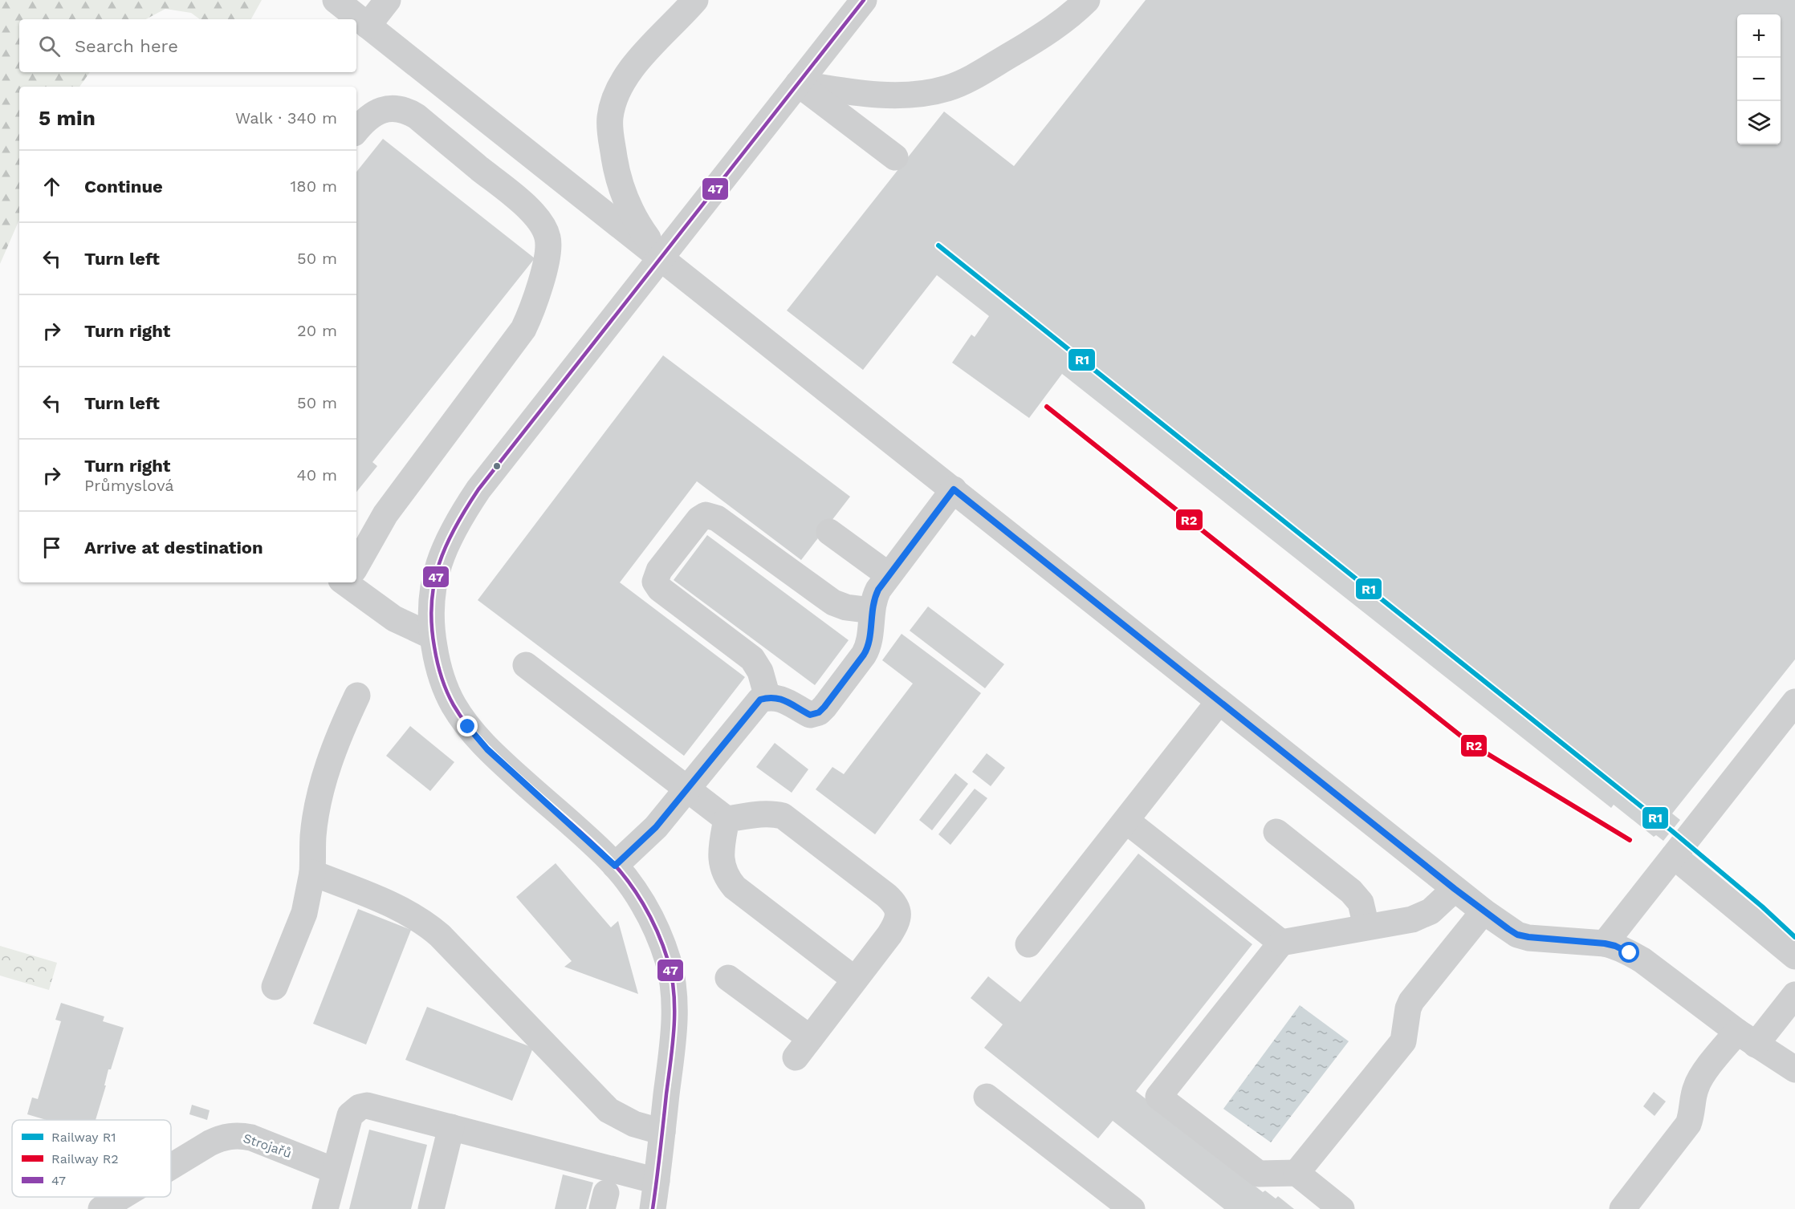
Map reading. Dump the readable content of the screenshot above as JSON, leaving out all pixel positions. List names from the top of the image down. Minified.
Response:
{"streets":{"street":["Strojařů"]},"lines":["transit line 47","rail line R1","rail line R2"],"legend":["Railway R1","Railway R2","47"],"page":{"map_buttons":["+","−"],"search":"Search here","heading":["5 min","Walk · 340 m"],"list":[["Continue","180 m"],["Turn left","50 m"],["Turn right","20 m"],["Turn left","50 m"],["Turn right","Průmyslová","40 m"],"Arrive at destination"]}}
